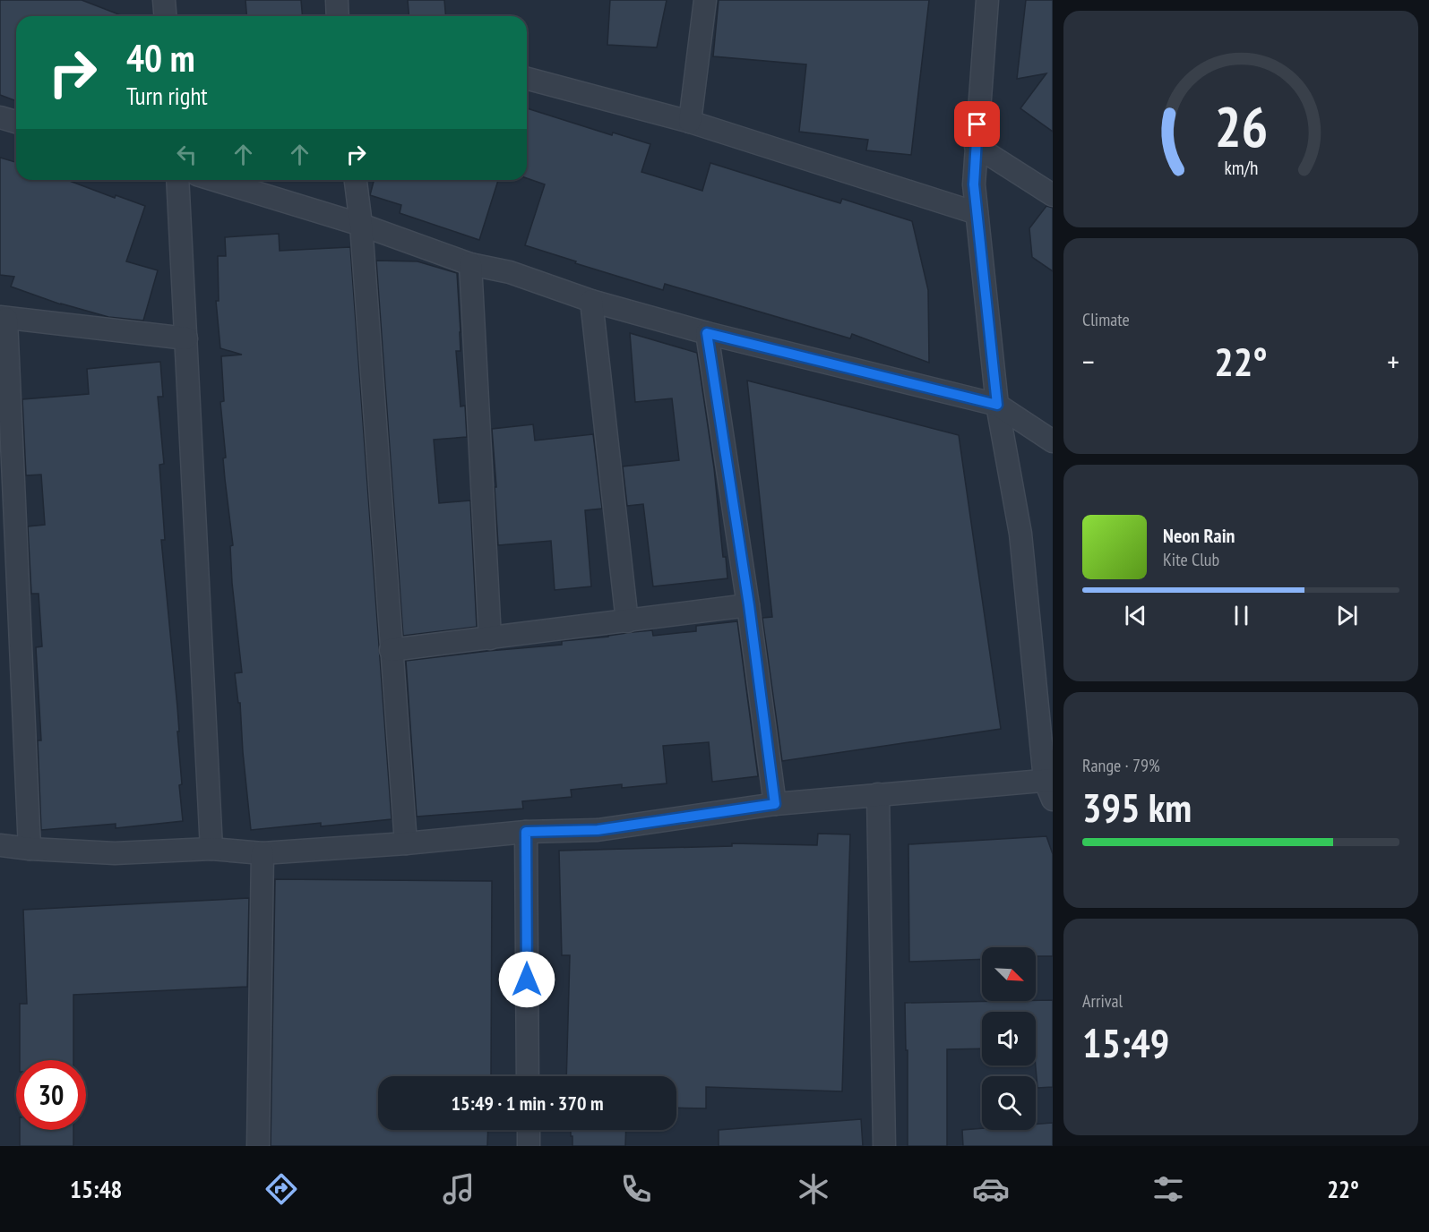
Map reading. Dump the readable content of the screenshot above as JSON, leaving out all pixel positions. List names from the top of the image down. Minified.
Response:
{"north":"bottom right","page":{"turn":["40 m","Turn right"],"tile":["Climate",["Range · 79%","395 km"],["Arrival","15:49"]],"heat":["−","22°","+"],"song":["Neon Rain","Kite Club"],"limit":"30","trip":"15:49 · 1 min · 370 m","tabs":["15:48","22°"],"gauge":["26","km/h"]}}
